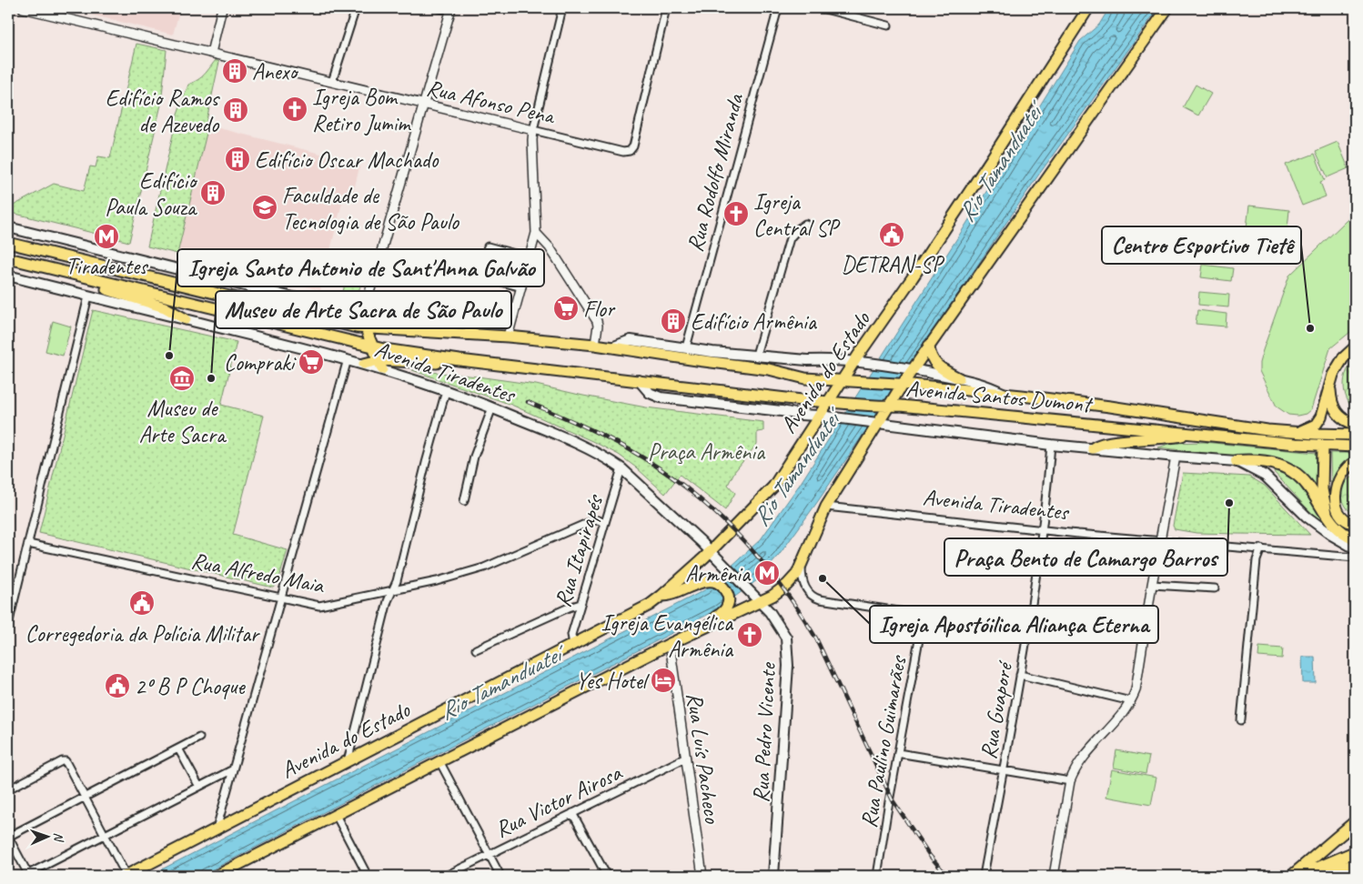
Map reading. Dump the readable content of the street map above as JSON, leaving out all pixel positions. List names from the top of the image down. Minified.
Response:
{"streets":{"highway":["Avenida Tiradentes","Avenida do Estado","Avenida Santos Dumont"],"main road":["Rua Pedro Vicente"],"street":["Rua Afonso Pena","Rua Rodolfo Miranda","Rua Itapirapés","Rua Alfredo Maia","Rua Guaporé","Rua Paulino Guimarães","Rua Luís Pacheco","Rua Victor Airosa"]},"crossings":[["Rua Rodolfo Miranda","Avenida Santos Dumont"],["Avenida Tiradentes","Avenida do Estado"],["Avenida Tiradentes","Avenida Santos Dumont"],["Avenida Tiradentes","Rua Itapirapés"],["Avenida Tiradentes","Rua Guaporé"],["Avenida Tiradentes","Rua Pedro Vicente"],["Avenida do Estado","Avenida Santos Dumont"],["Avenida do Estado","Rua Itapirapés"],["Avenida Santos Dumont","Rua Guaporé"],["Rua Itapirapés","Rua Alfredo Maia"],["Rua Luís Pacheco","Rua Victor Airosa"]],"water":["Rio Tamanduateí"],"parks":["Praça Armênia"],"places":{"building":["Anexo","Edifício Ramos de Azevedo","Edifício Oscar Machado","Edifício Paula Souza","Edifício Armênia"],"church":["Igreja Bom Retiro Jumim","Igreja Central SP","Igreja Evangélica Armênia"],"school or university":["Faculdade de Tecnologia de São Paulo"],"public building":["DETRAN-SP","Corregedoria da Polícia Militar","2º B P Choque"],"metro station":["Tiradentes","Armênia"],"supermarket":["Flor","Compraki"],"other":["Centro Esportivo Tietê","Igreja Santo Antonio de Sant'Anna Galvão","Museu de Arte Sacra de São Paulo","Praça Bento de Camargo Barros","Igreja Apostóilica Aliança Eterna"],"museum":["Museu de Arte Sacra"],"hotel":["Yes Hotel"]},"north":"right"}
